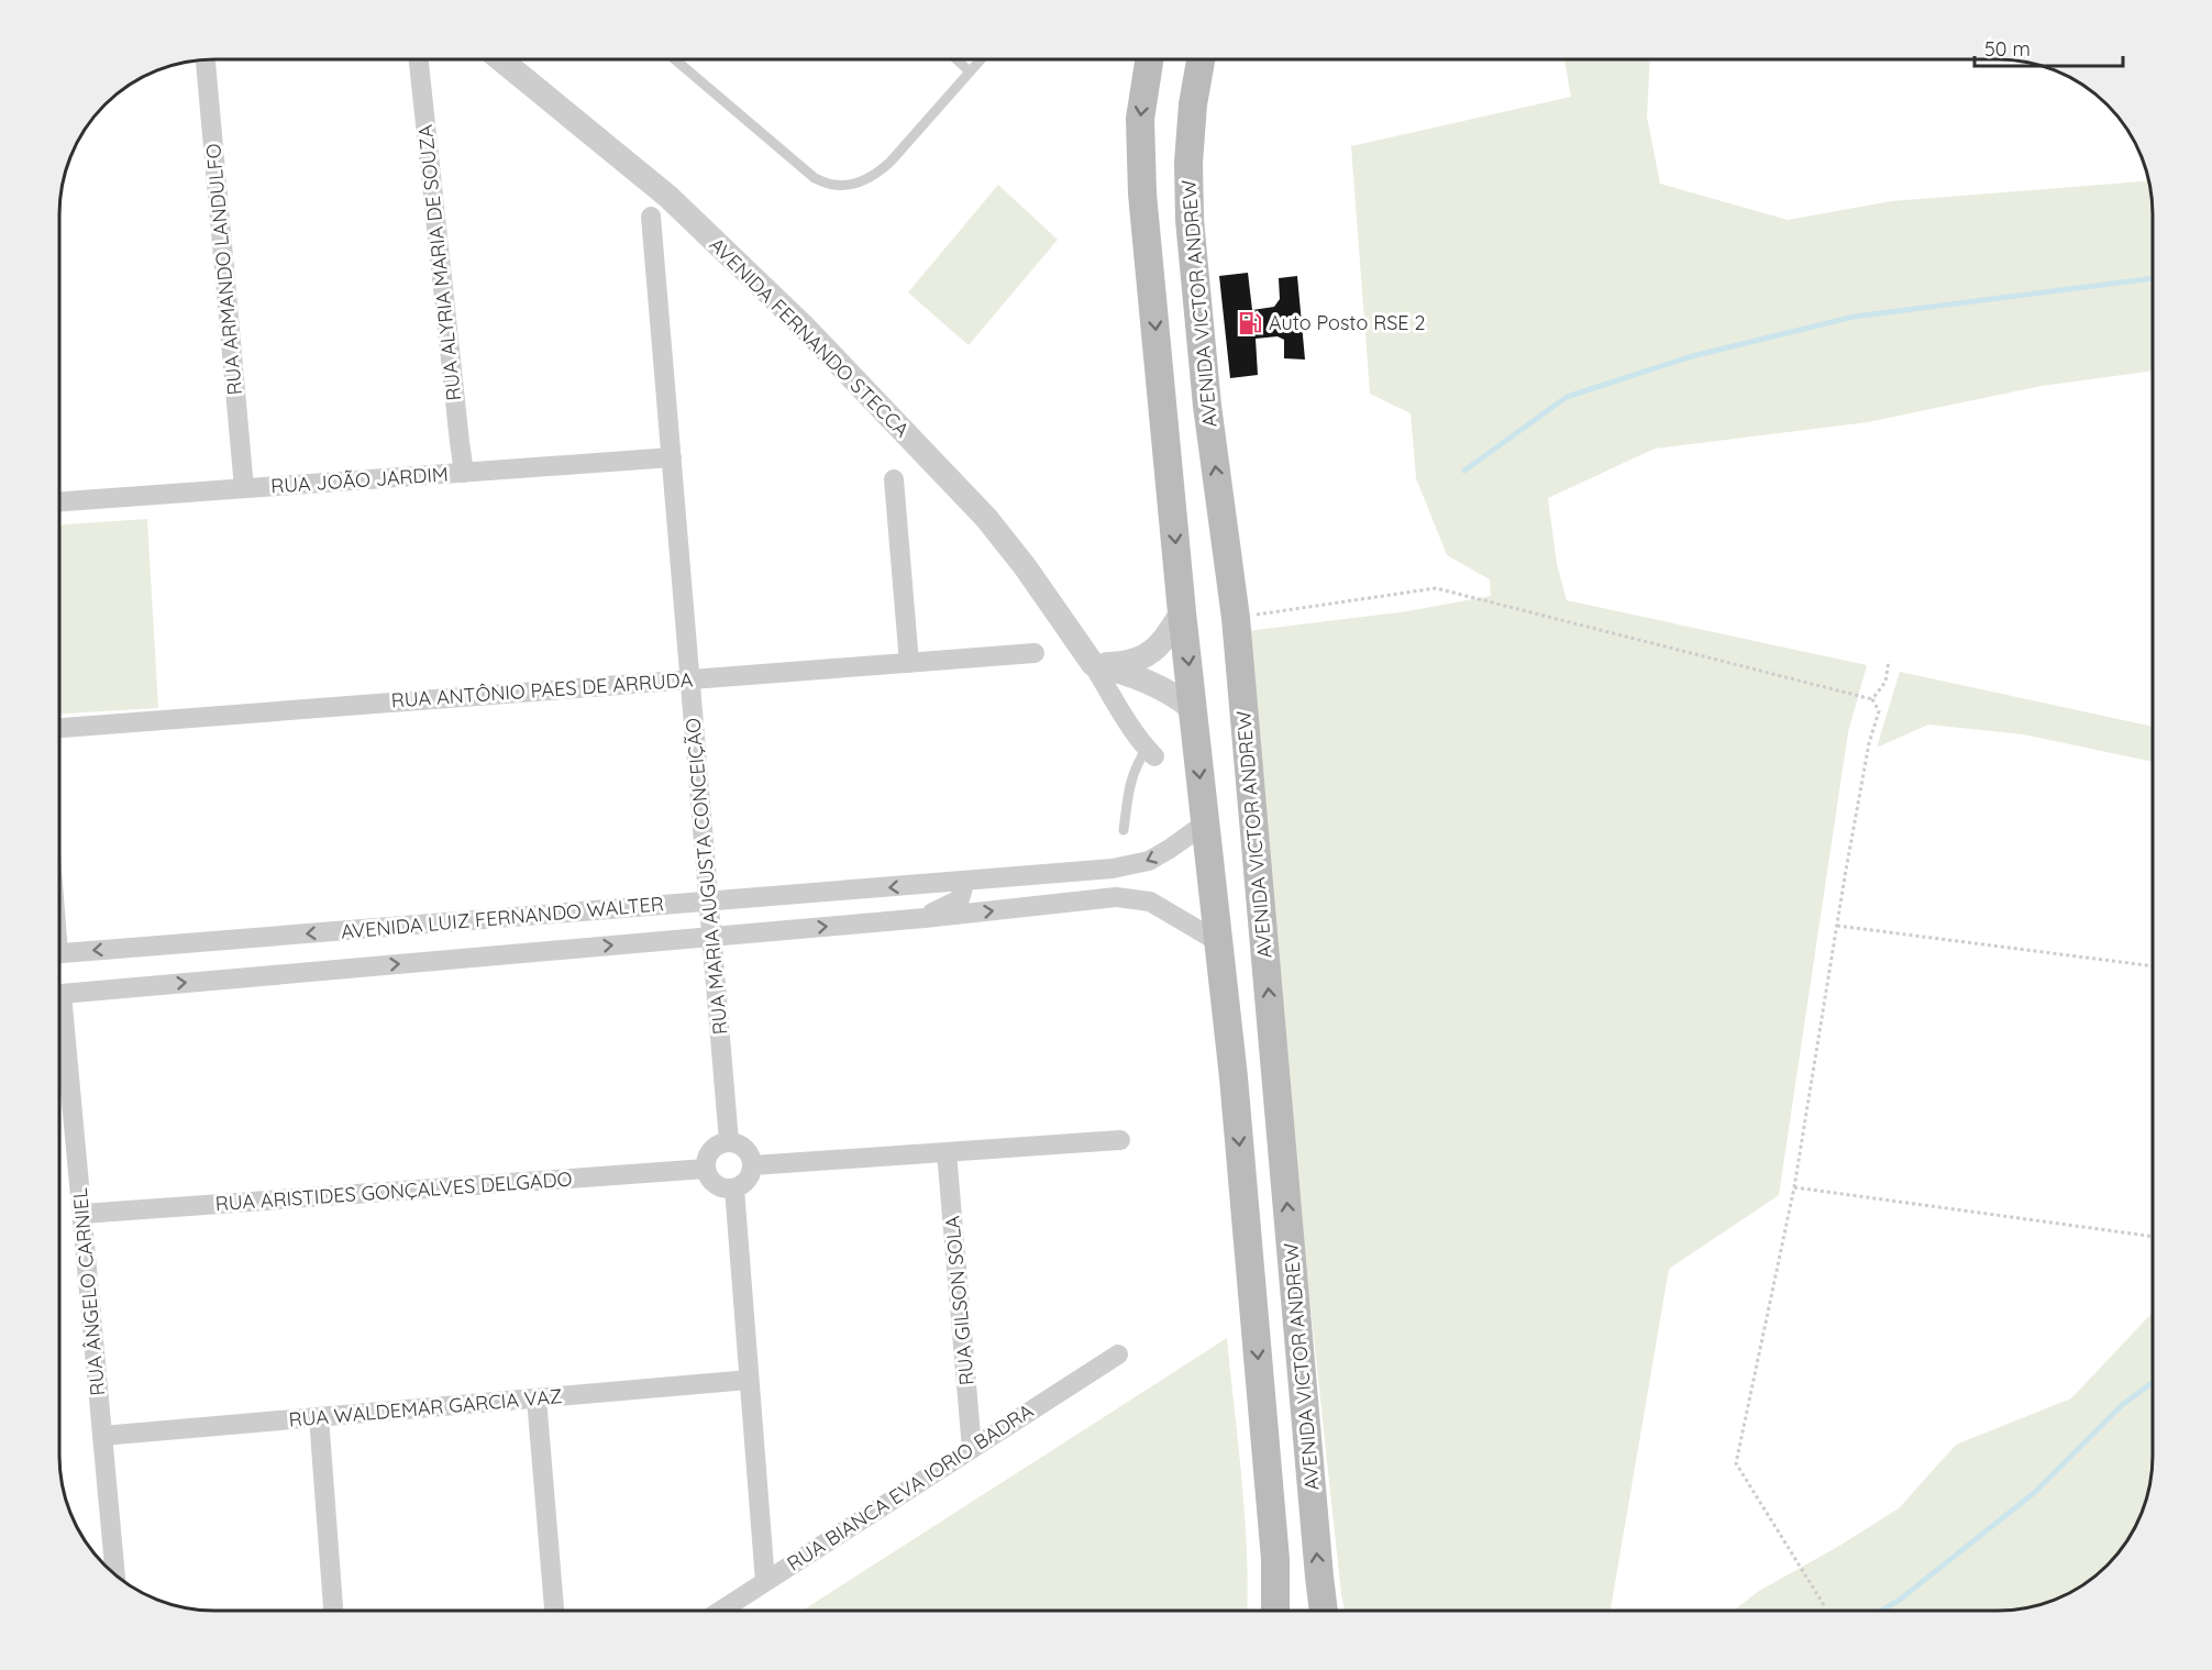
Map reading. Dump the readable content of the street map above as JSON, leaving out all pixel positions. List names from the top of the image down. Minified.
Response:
{"streets":{"main road":["AVENIDA VICTOR ANDREW"],"street":["RUA ALYRIA MARIA DE SOUZA","RUA ARMANDO LANDULFO","AVENIDA FERNANDO STECCA","RUA JOÃO JARDIM","RUA ANTÔNIO PAES DE ARRUDA","RUA MARIA AUGUSTA CONCEIÇÃO","AVENIDA LUIZ FERNANDO WALTER","RUA ARISTIDES GONÇALVES DELGADO","RUA ÂNGELO CARNIEL","RUA GILSON SOLA","RUA WALDEMAR GARCIA VAZ","RUA BIANCA EVA IORIO BADRA"]},"crossings":[["RUA ALYRIA MARIA DE SOUZA","RUA JOÃO JARDIM"],["RUA ARMANDO LANDULFO","RUA JOÃO JARDIM"],["RUA JOÃO JARDIM","RUA MARIA AUGUSTA CONCEIÇÃO"],["RUA ANTÔNIO PAES DE ARRUDA","RUA MARIA AUGUSTA CONCEIÇÃO"],["RUA MARIA AUGUSTA CONCEIÇÃO","AVENIDA LUIZ FERNANDO WALTER"],["RUA MARIA AUGUSTA CONCEIÇÃO","RUA ARISTIDES GONÇALVES DELGADO"],["RUA ARISTIDES GONÇALVES DELGADO","RUA ÂNGELO CARNIEL"],["RUA ÂNGELO CARNIEL","RUA WALDEMAR GARCIA VAZ"],["RUA GILSON SOLA","RUA BIANCA EVA IORIO BADRA"]],"places":{"fuel station":["Auto Posto RSE 2"]},"scale_bar":"50 m"}
